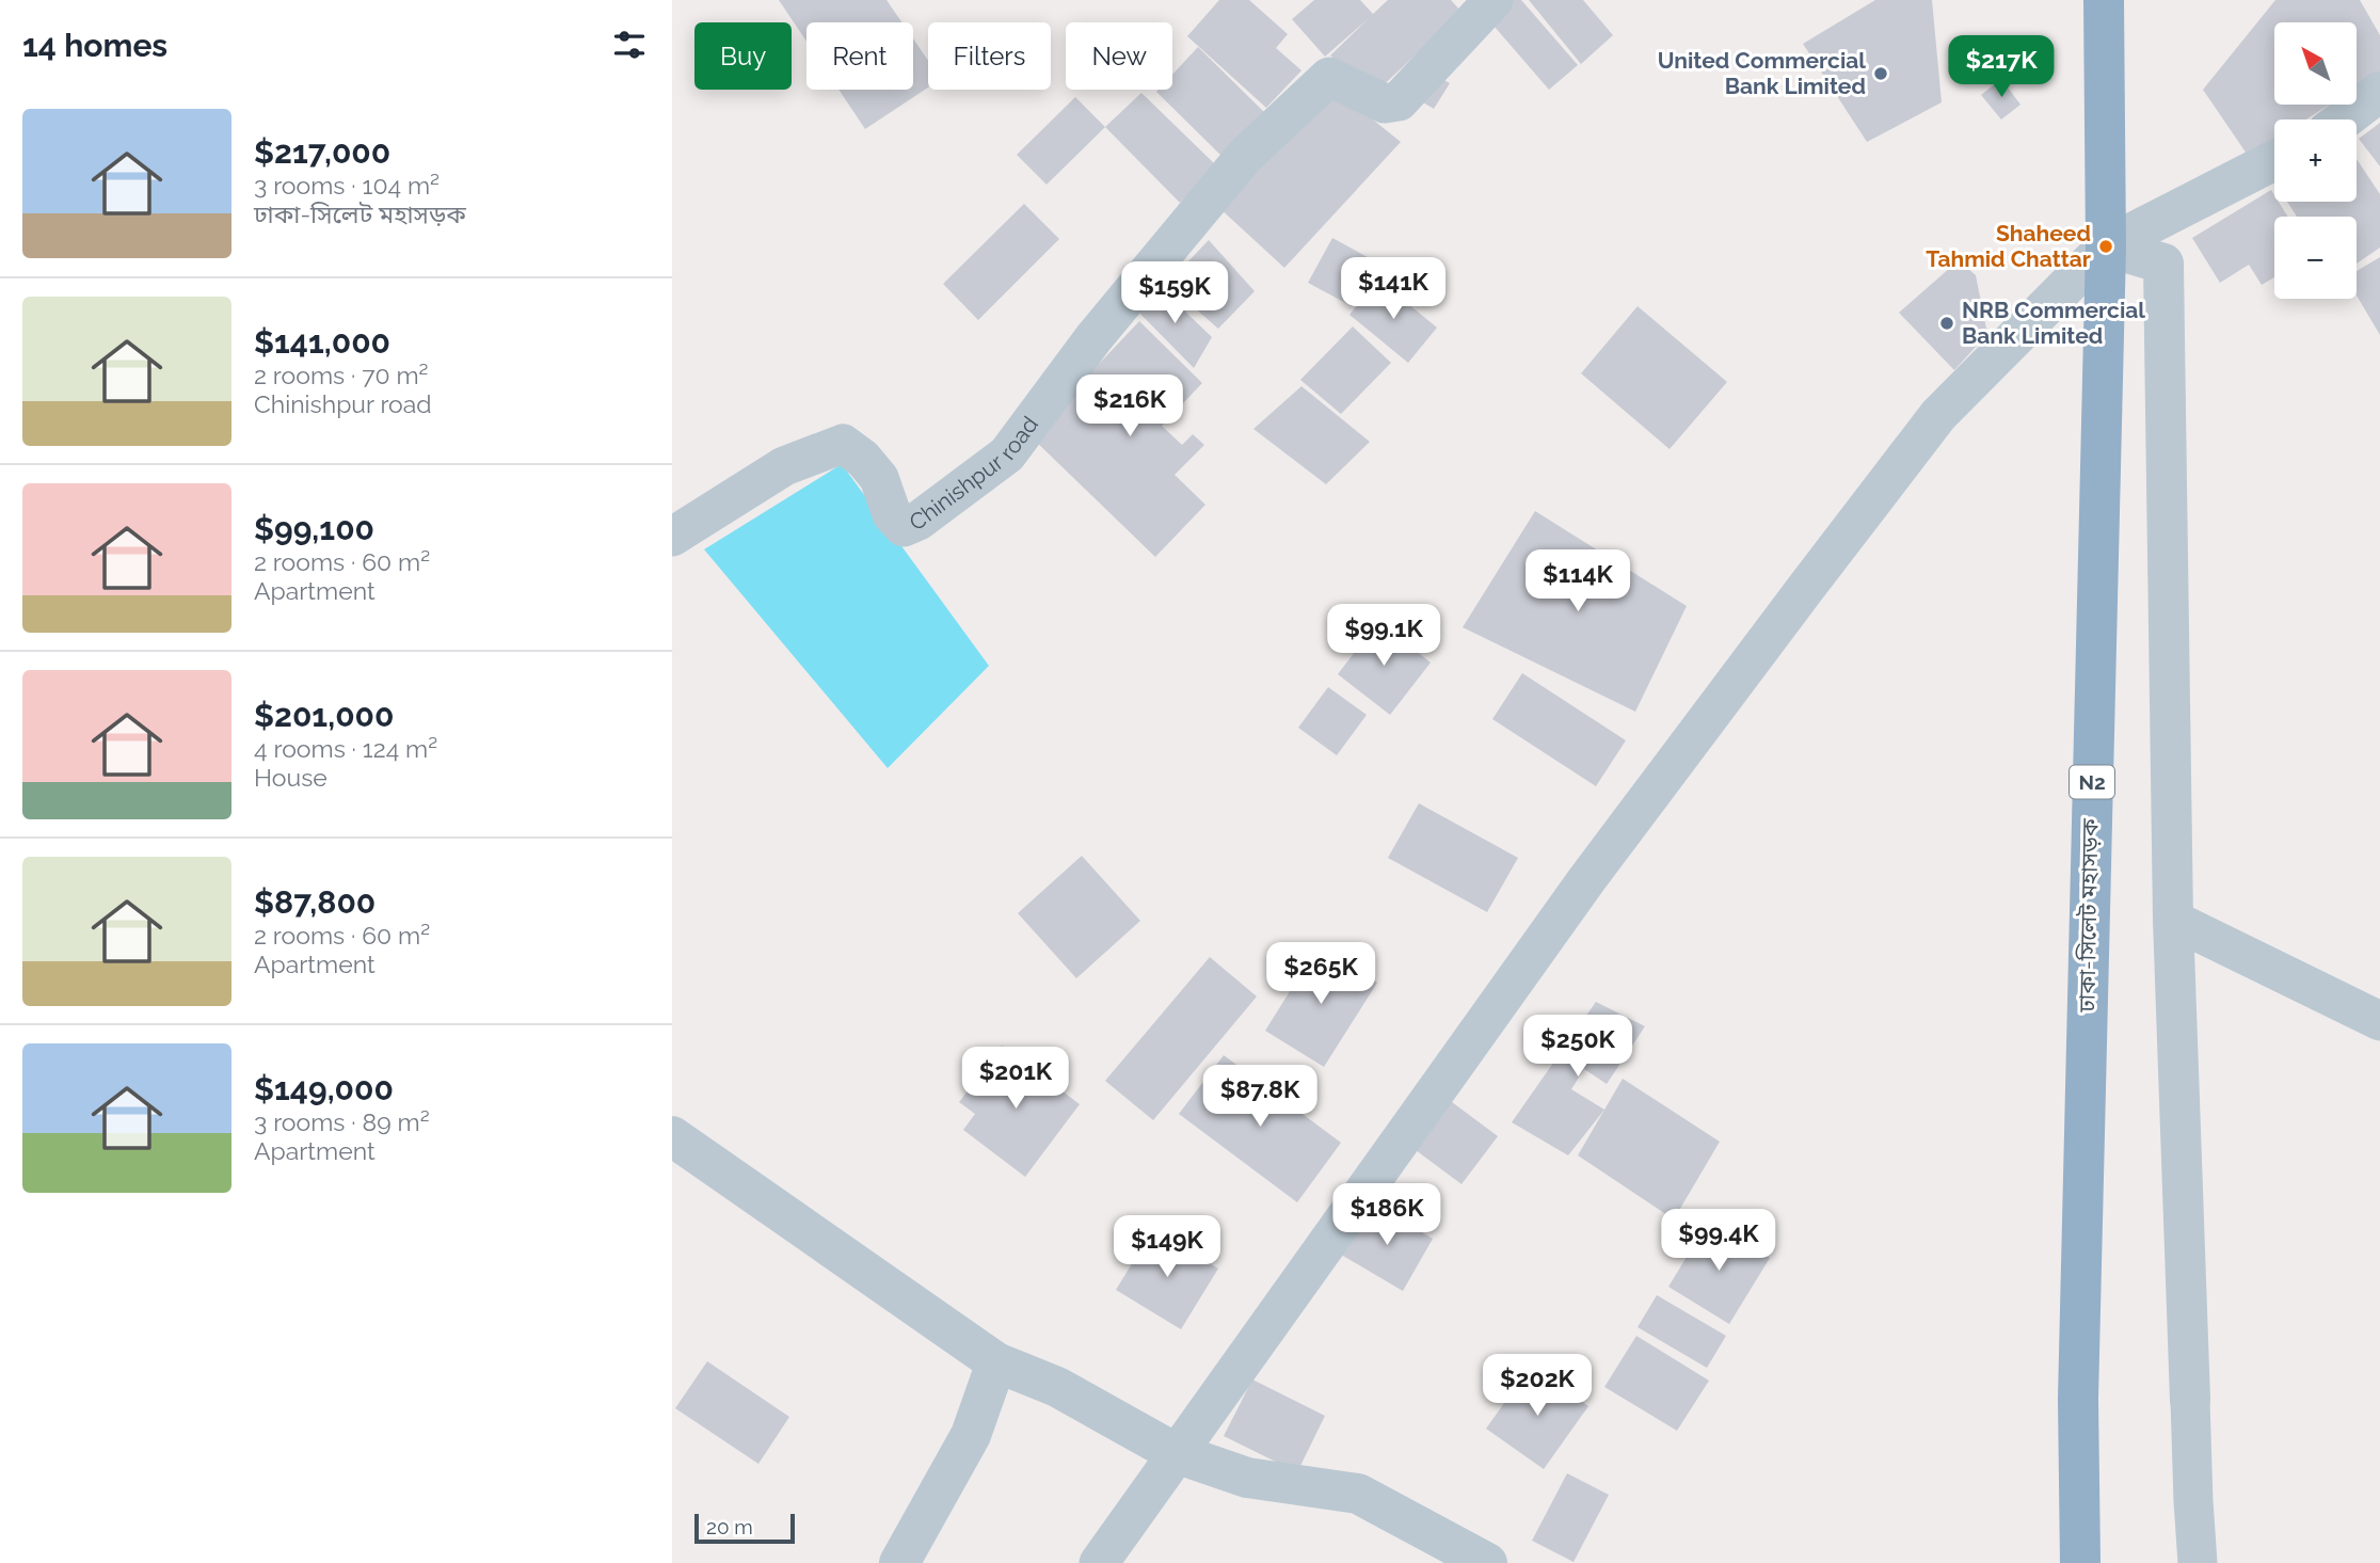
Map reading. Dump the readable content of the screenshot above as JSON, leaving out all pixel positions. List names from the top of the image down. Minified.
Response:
{"streets":{"highway":["N2","ঢাকা-সিলেট মহাসড়ক"],"street":["Chinishpur road"]},"places":["United Commercial Bank Limited","Shaheed Tahmid Chattar","NRB Commercial Bank Limited"],"scale_bar":"20 m","north":"top left","page":{"heading":"14 homes","map_buttons":["+","−"],"chip":["Buy","Rent","Filters","New"],"price":["$217K","$141K","$159K","$216K","$114K","$99.1K","$265K","$250K","$201K","$87.8K","$186K","$99.4K","$149K","$202K"],"list":[{"name":"$217,000","note":"3 rooms · 104 m² · ঢাকা-সিলেট মহাসড়ক"},{"name":"$141,000","note":"2 rooms · 70 m² · Chinishpur road"},{"name":"$99,100","note":"2 rooms · 60 m² · Apartment"},{"name":"$201,000","note":"4 rooms · 124 m² · House"},{"name":"$87,800","note":"2 rooms · 60 m² · Apartment"},{"name":"$149,000","note":"3 rooms · 89 m² · Apartment"}],"scale":"20 m"}}
